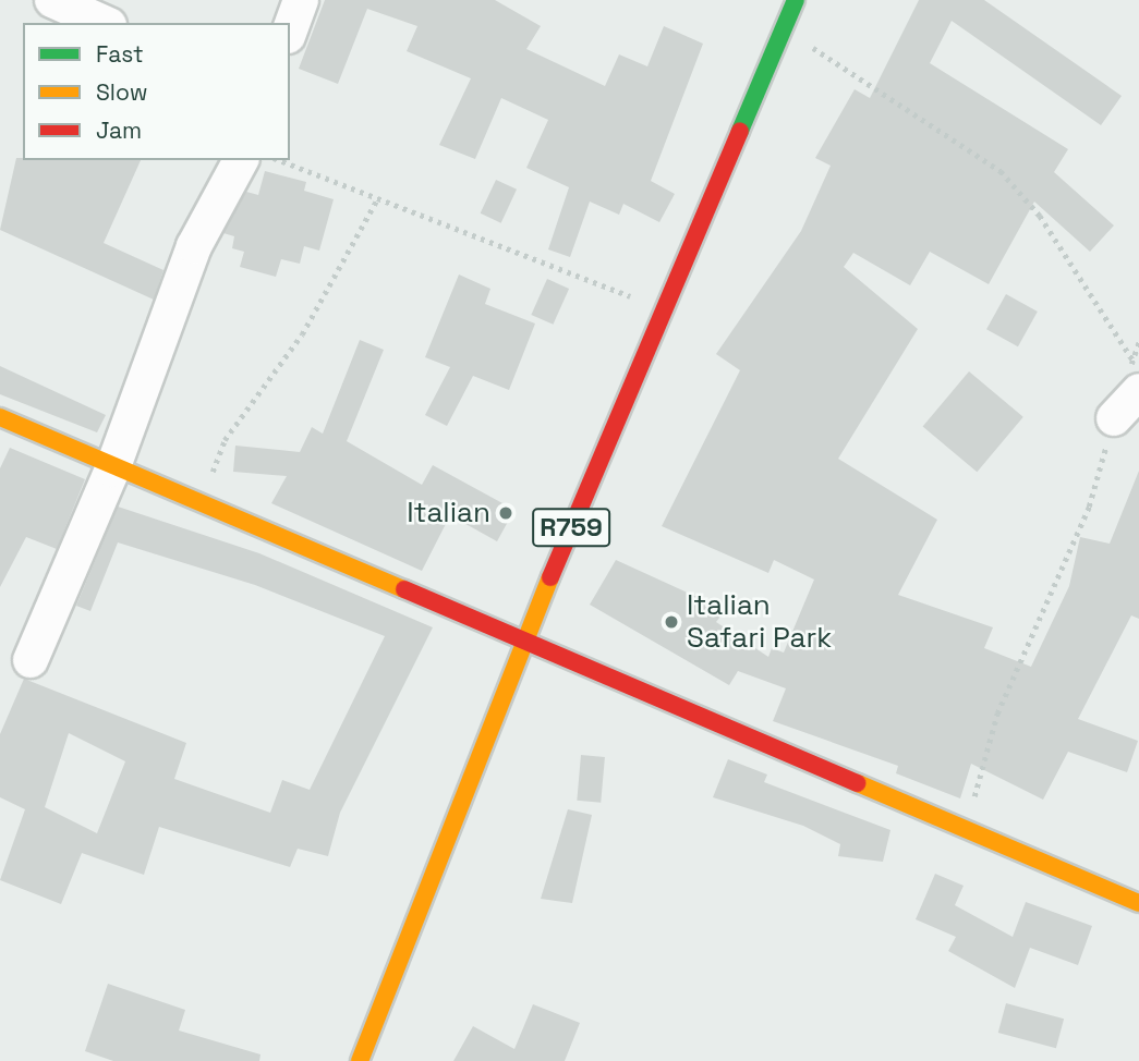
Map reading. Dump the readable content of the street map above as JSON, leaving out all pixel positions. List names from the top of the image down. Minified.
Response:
{"streets":{"street":["R759"]},"places":["Italian","Italian Safari Park"],"legend":["Fast","Slow","Jam"]}
